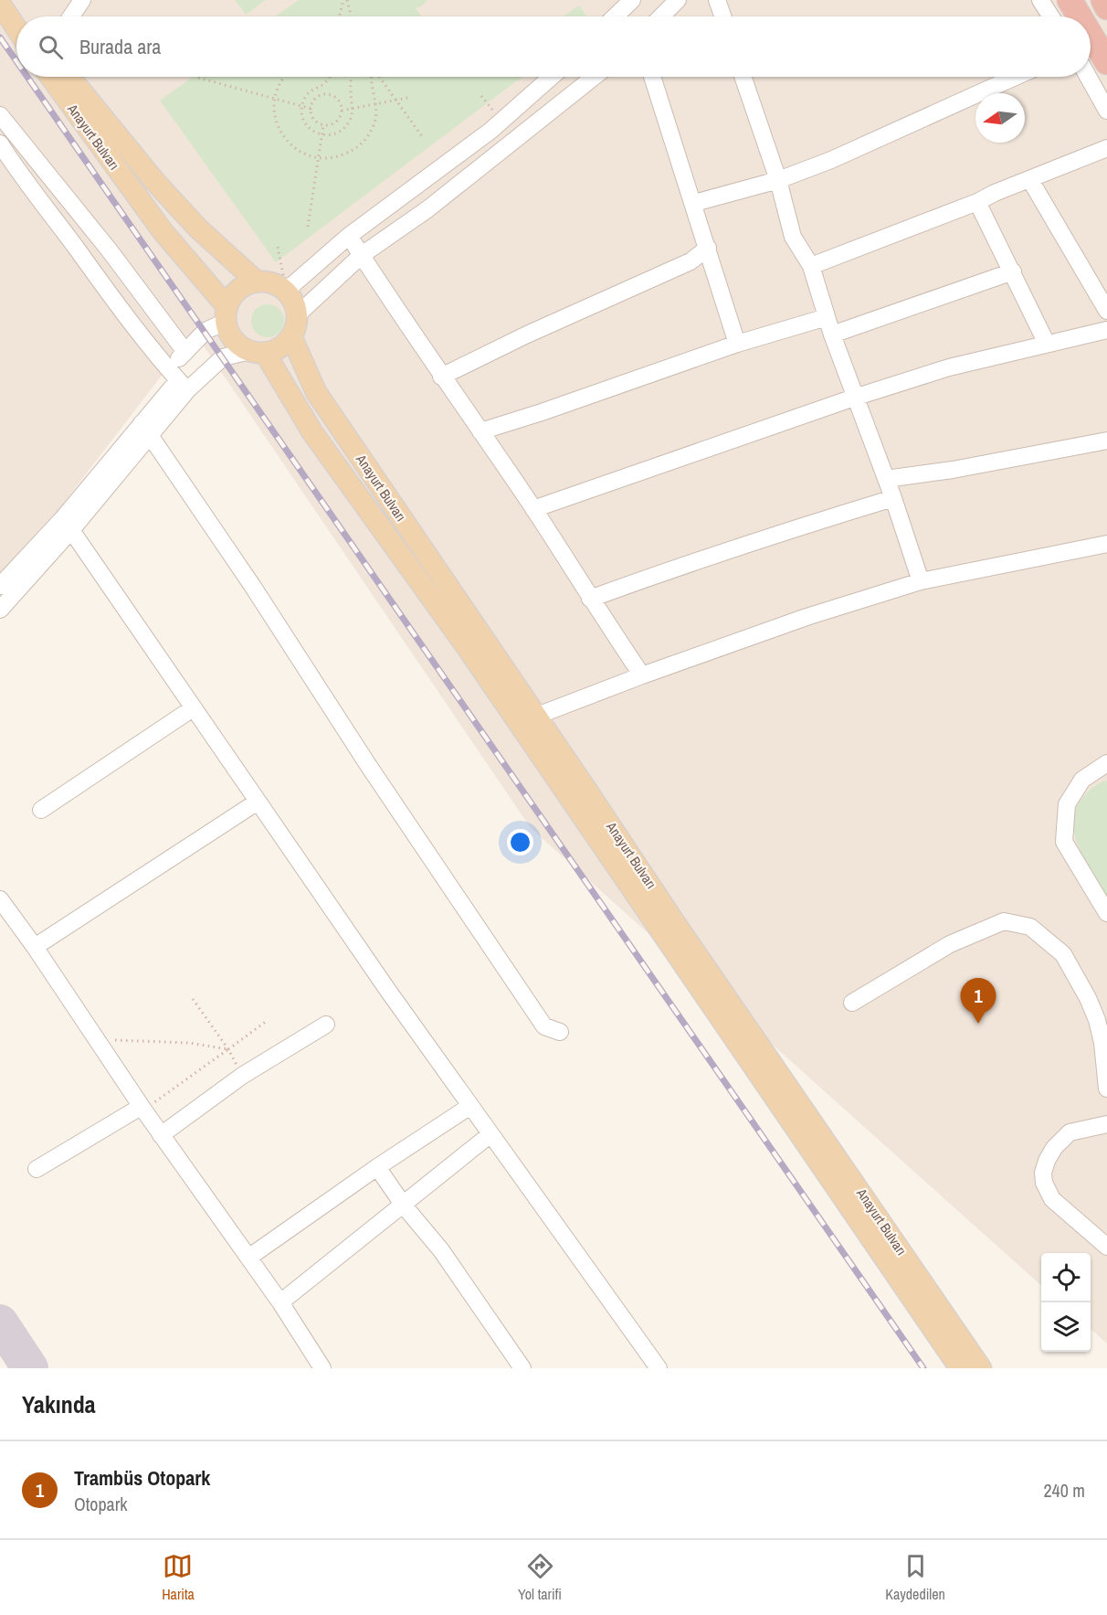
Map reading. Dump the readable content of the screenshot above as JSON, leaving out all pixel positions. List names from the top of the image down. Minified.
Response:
{"streets":{"main road":["Anayurt Bulvarı"]},"north":"left","page":{"search":"Burada ara","pins":"1","heading":"Yakında","list":[{"mark":"1","name":"Trambüs Otopark","note":"Otopark","value":"240 m"}],"nav":["Harita","Yol tarifi","Kaydedilen"]}}
